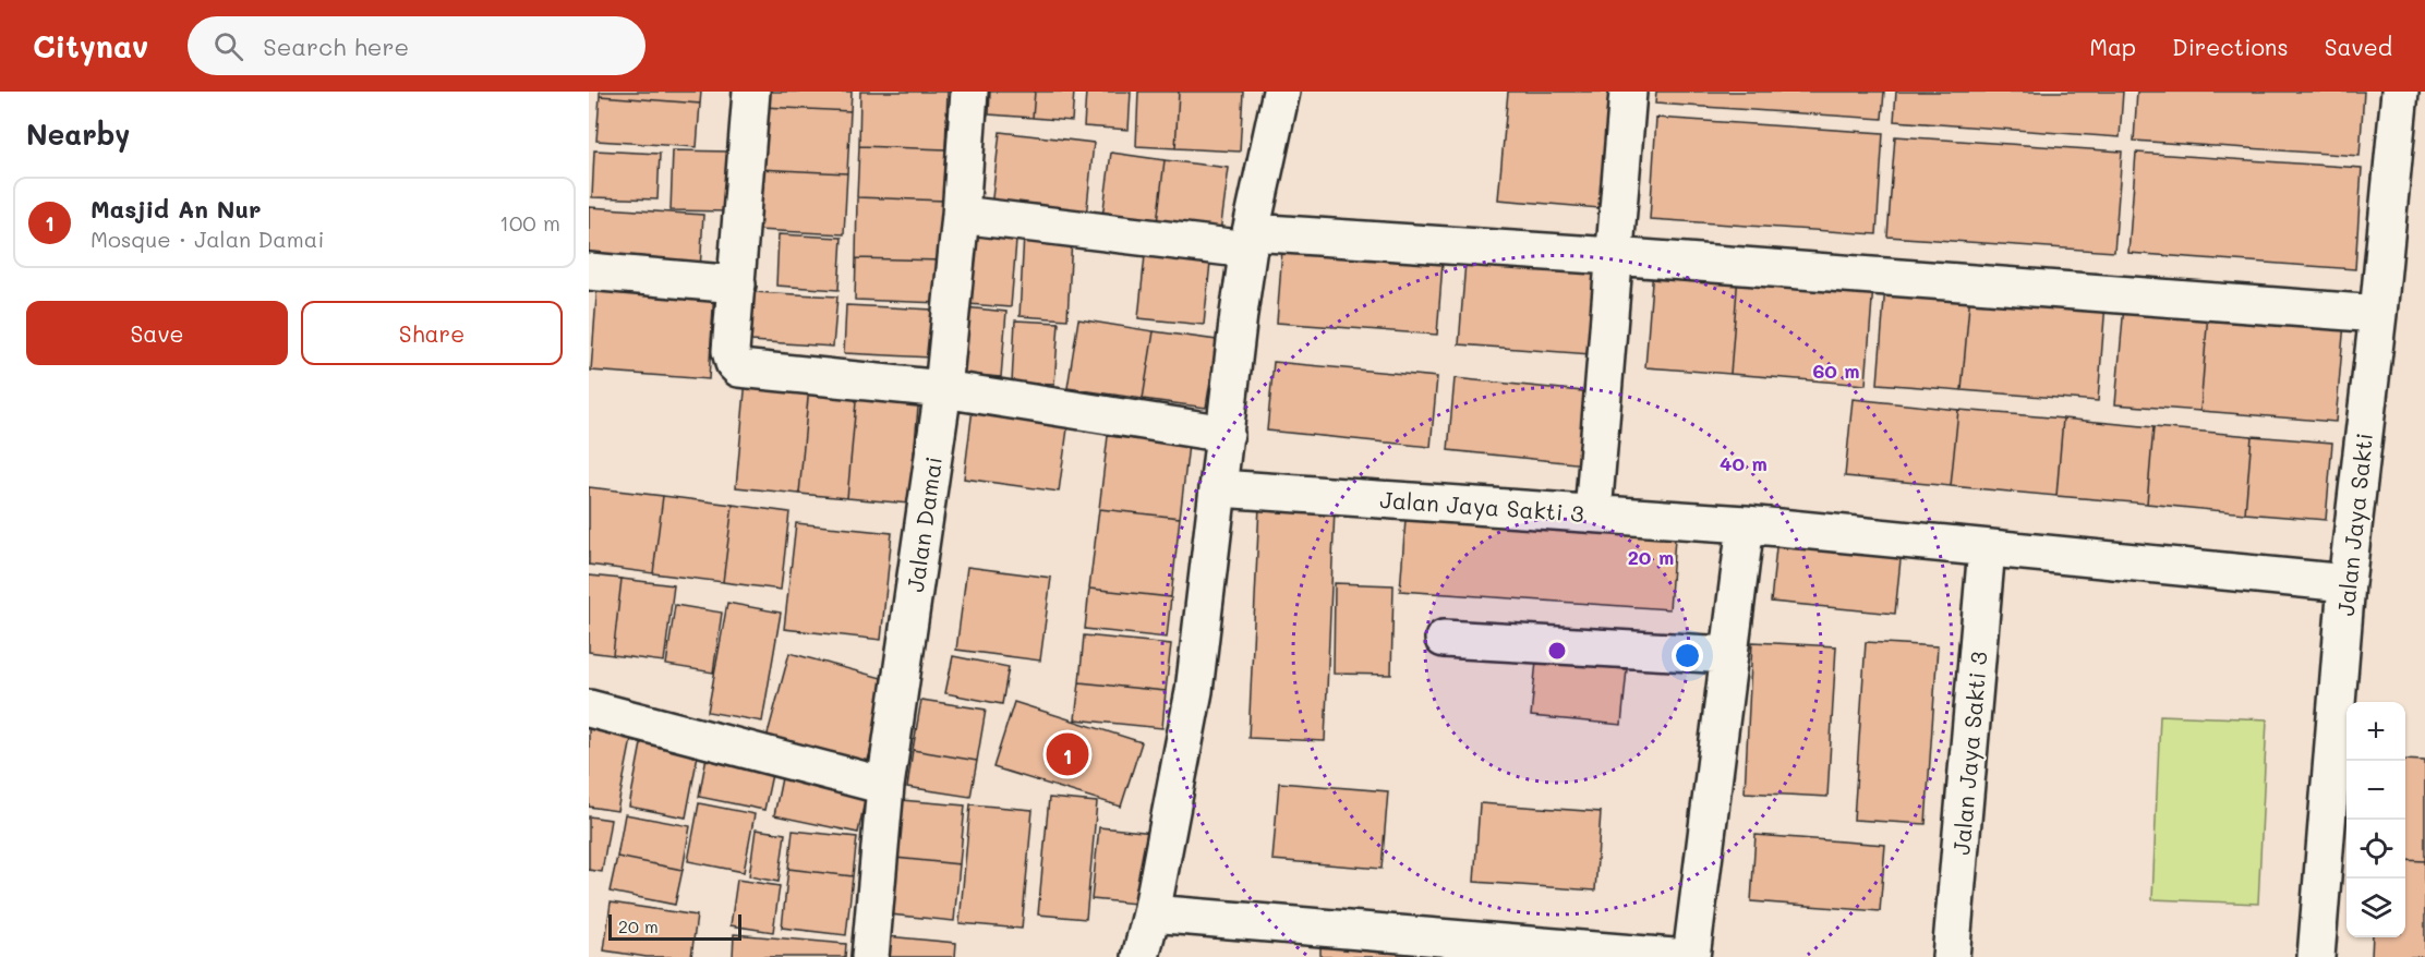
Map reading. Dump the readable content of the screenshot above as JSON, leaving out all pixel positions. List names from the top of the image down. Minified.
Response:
{"streets":{"street":["Jalan Jaya Sakti 3","Jalan Damai","Jalan Jaya Sakti"]},"crossings":[["Jalan Jaya Sakti 3","Jalan Jaya Sakti"]],"scale_bar":"20 m","page":{"header":"Citynav","search":"Search here","nav":["Map","Directions","Saved"],"heading":"Nearby","list":[{"mark":"1","name":"Masjid An Nur","note":"Mosque · Jalan Damai","value":"100 m"}],"buttons":["Save","Share"],"map_buttons":["+","−"],"pins":"1","scale":"20 m"},"rings":["60 m","40 m","20 m"]}
